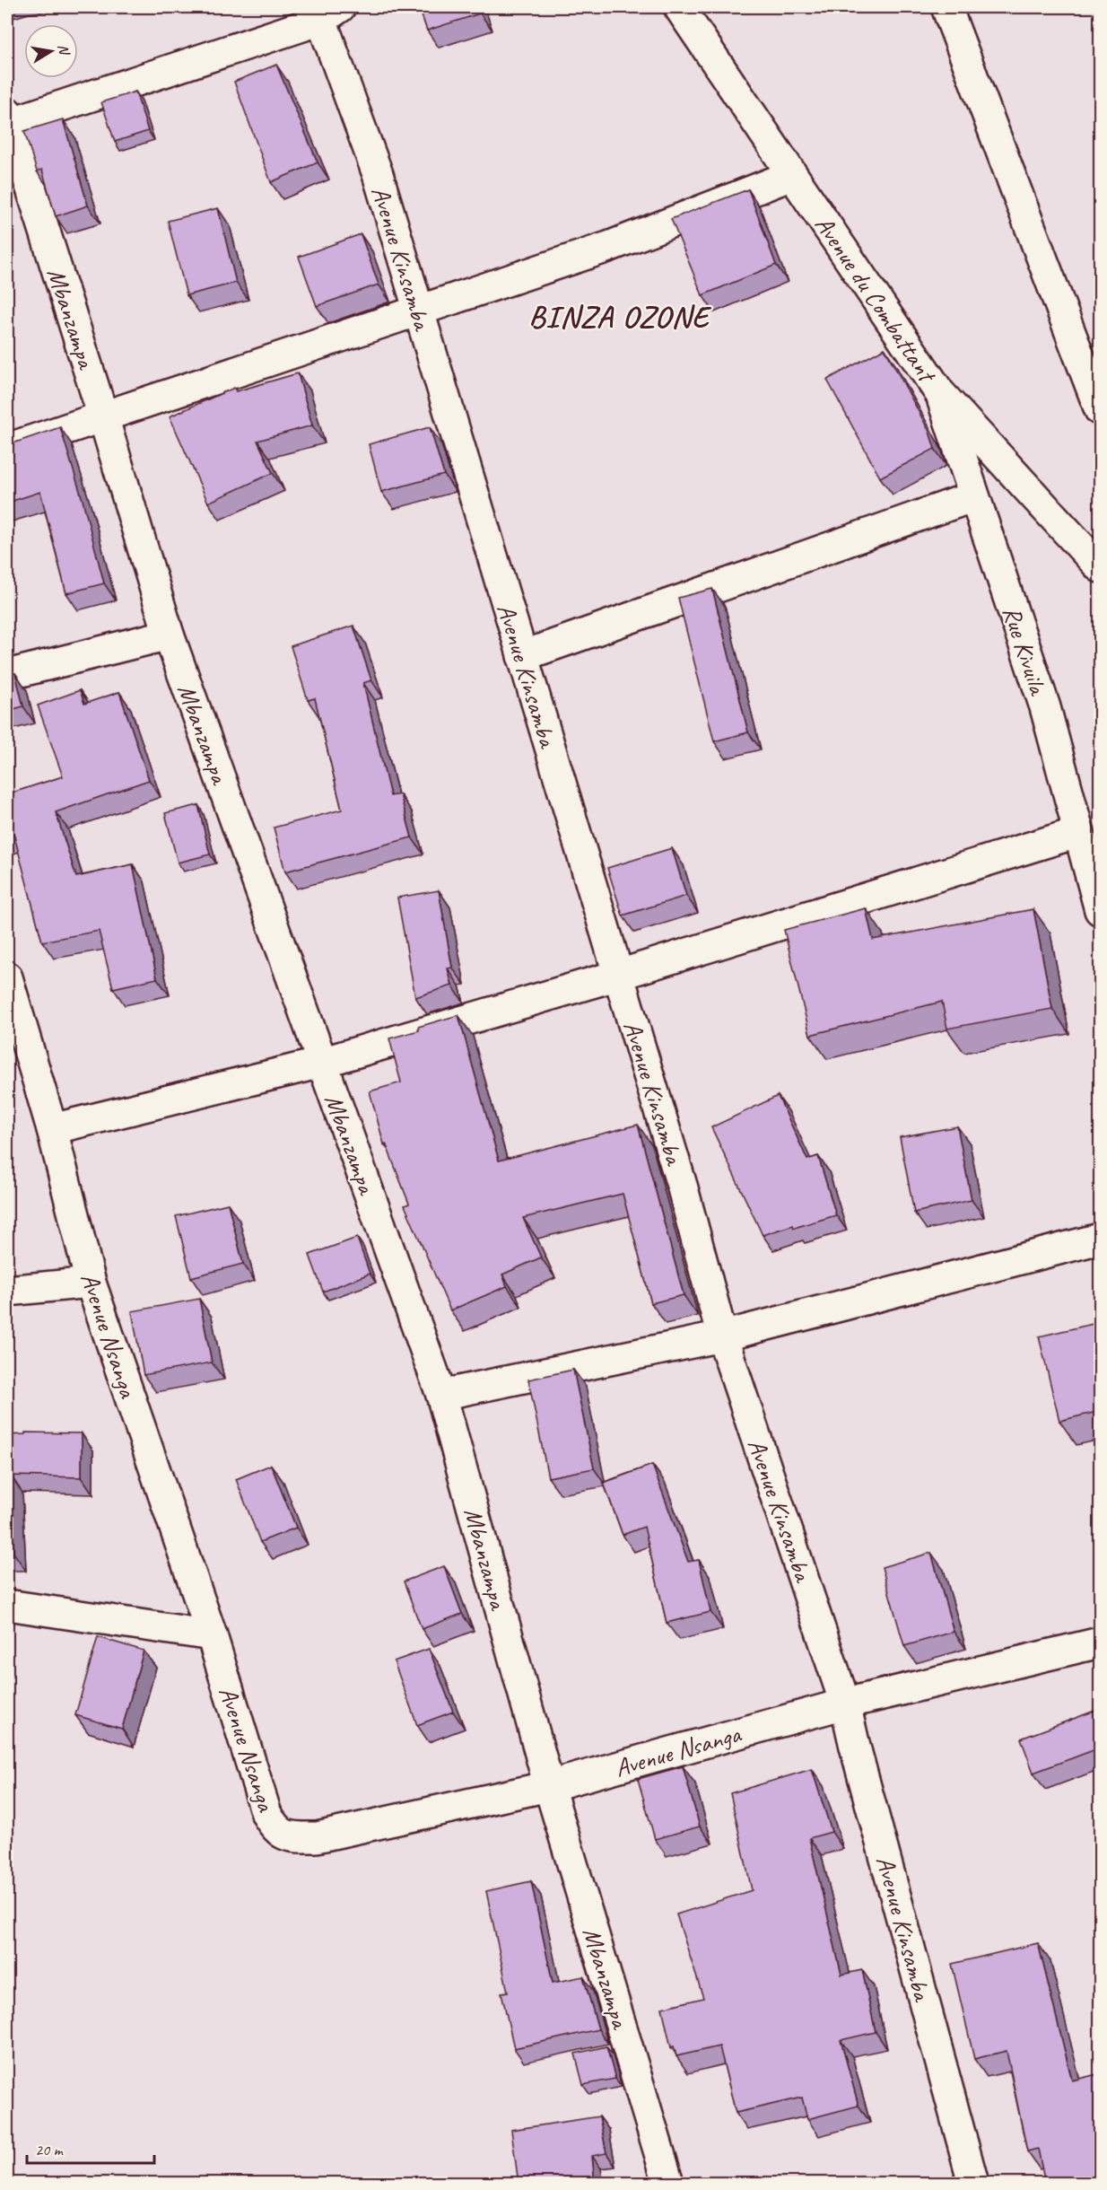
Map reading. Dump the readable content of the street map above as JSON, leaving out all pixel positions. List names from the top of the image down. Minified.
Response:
{"streets":{"street":["Avenue Kinsamba","Avenue du Combattant","Mbanzampa","Rue Kivuila","Avenue Nsanga"]},"crossings":[["Avenue Kinsamba","Avenue Nsanga"],["Avenue du Combattant","Rue Kivuila"],["Mbanzampa","Avenue Nsanga"]],"districts":["BINZA OZONE"],"scale_bar":"20 m","north":"right"}
